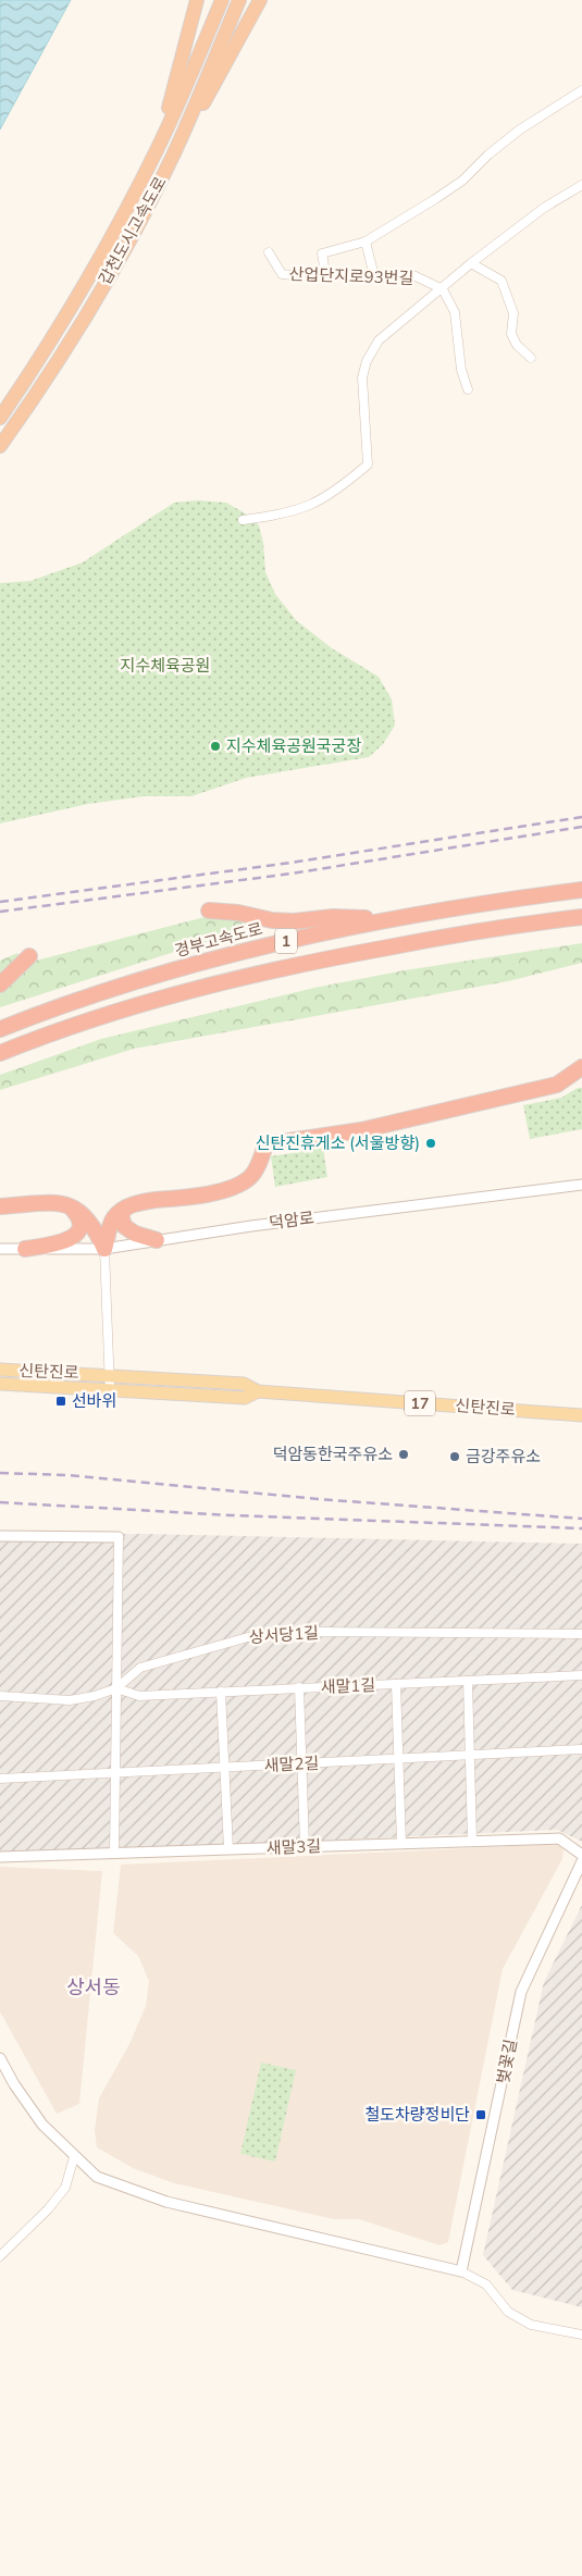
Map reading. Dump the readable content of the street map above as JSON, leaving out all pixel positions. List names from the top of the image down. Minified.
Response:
{"streets":{"highway":["갑천도시고속도로","경부고속도로","1"],"main road":["신탄진로","17"],"street":["산업단지로93번길","덕암로","상서당1길","새말1길","새말2길","새말3길","벚꽃길"]},"crossings":[["상서당1길","새말1길"]],"districts":["상서동"],"parks":["지수체육공원"],"places":{"other":["지수체육공원국궁장","신탄진휴게소 (서울방향)","덕암동한국주유소","금강주유소"],"transit":["선바위","철도차량정비단"]}}
